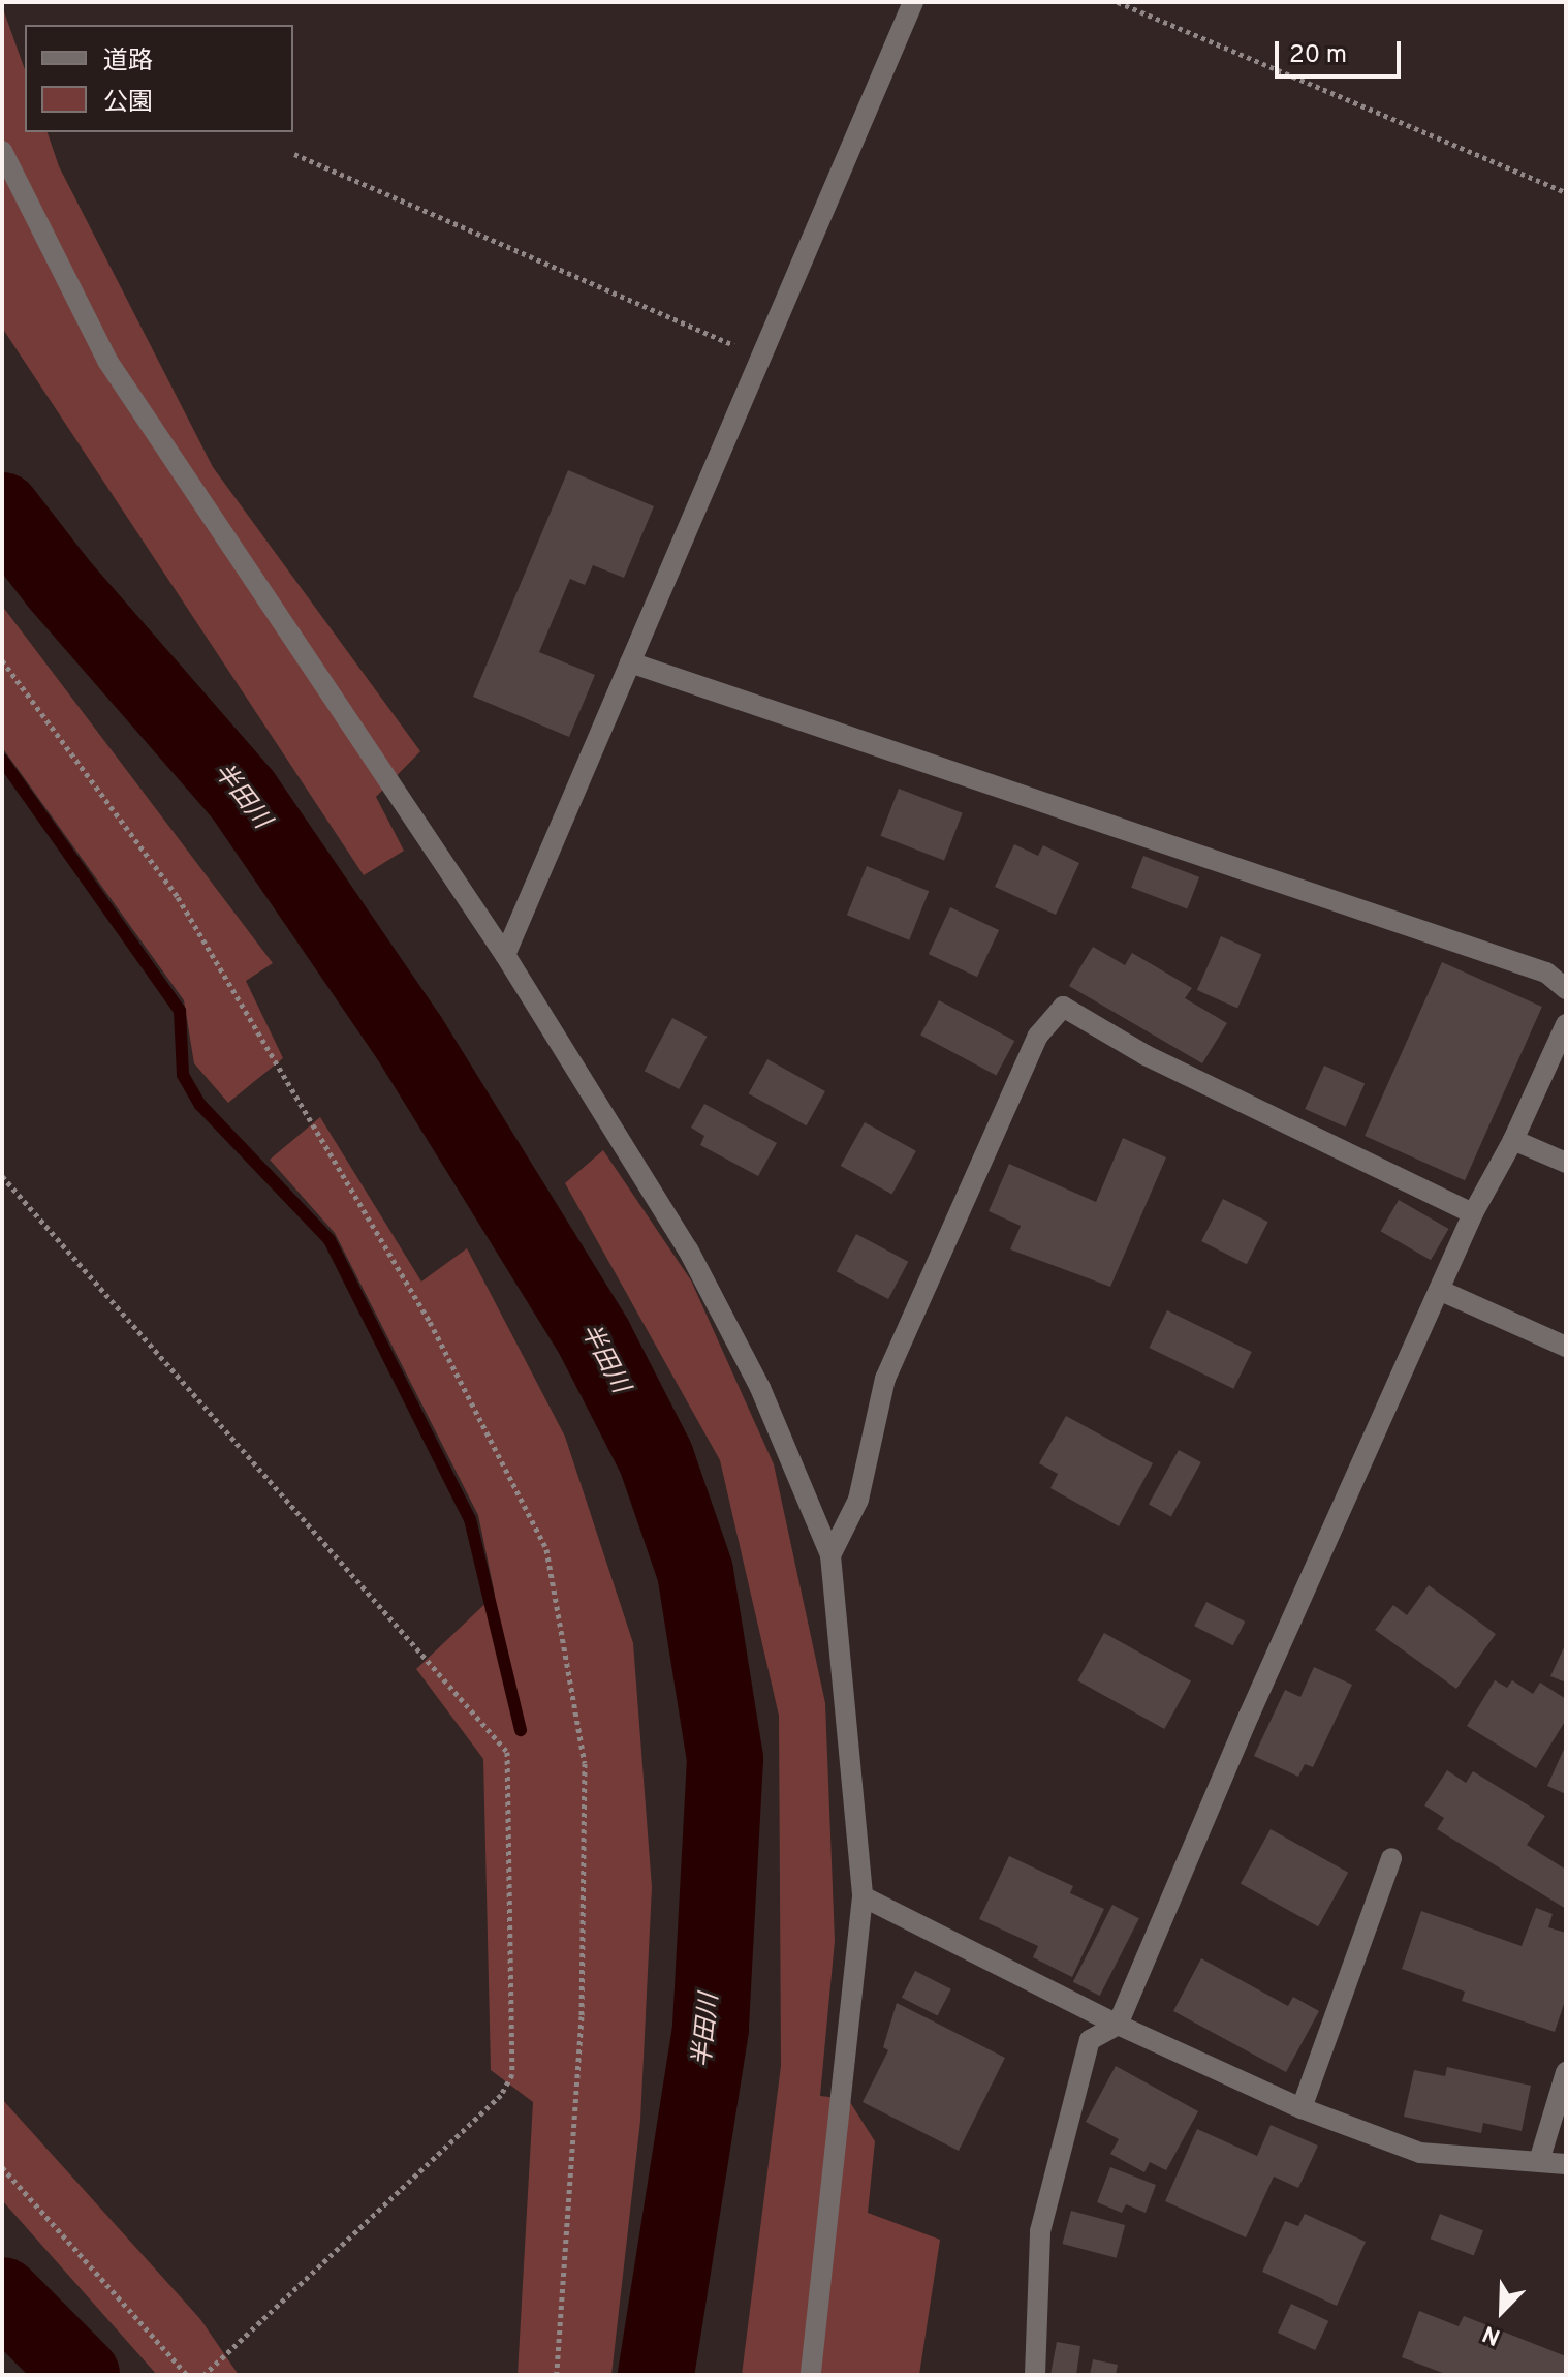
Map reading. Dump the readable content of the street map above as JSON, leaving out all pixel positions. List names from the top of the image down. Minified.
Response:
{"water":["半田川"],"legend":["道路","公園"],"scale_bar":"20 m","north":"bottom left"}
